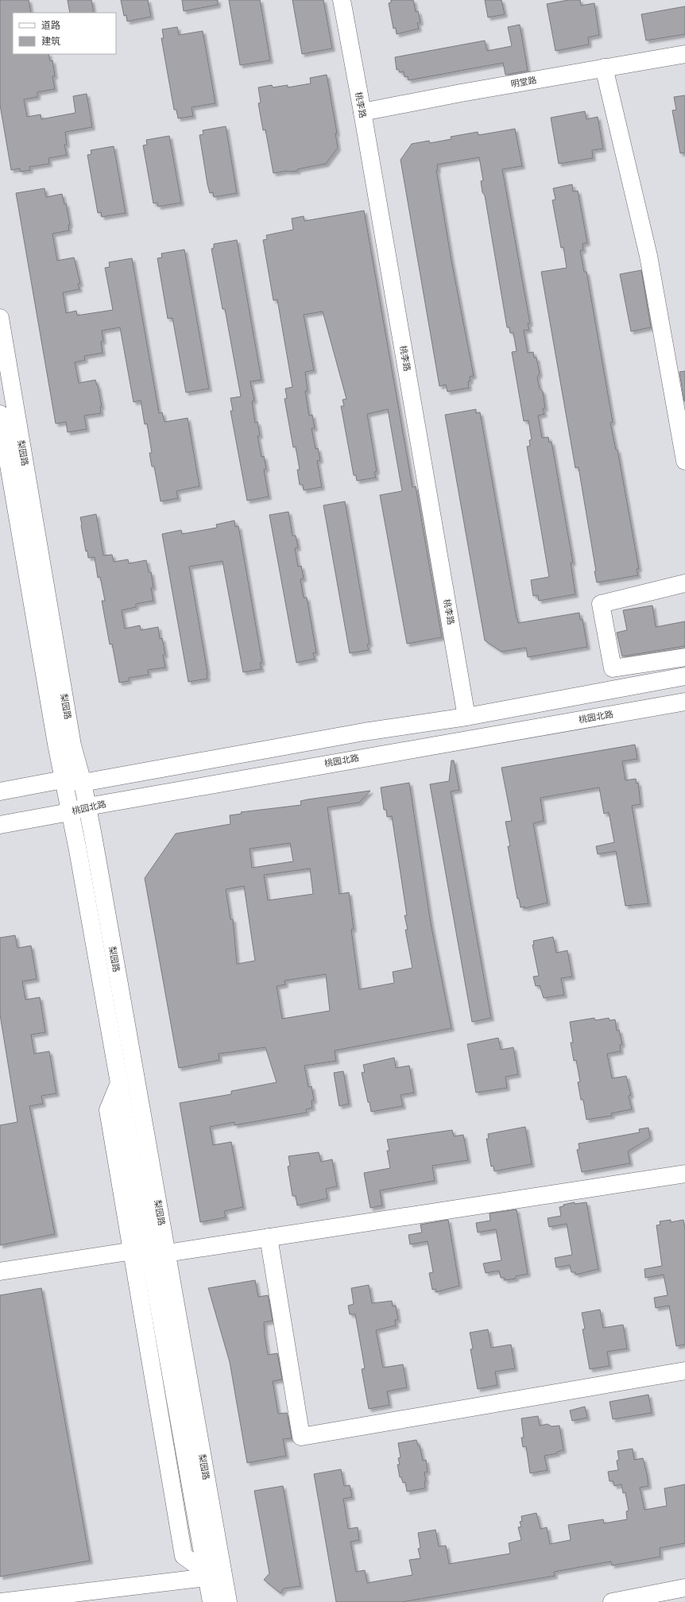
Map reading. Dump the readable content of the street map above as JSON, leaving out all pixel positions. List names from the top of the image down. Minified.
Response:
{"streets":{"main road":["明堂路","桃李路","梨园路","桃园北路"]},"crossings":[["明堂路","桃李路"],["梨园路","桃园北路"]],"legend":["道路","建筑"]}
